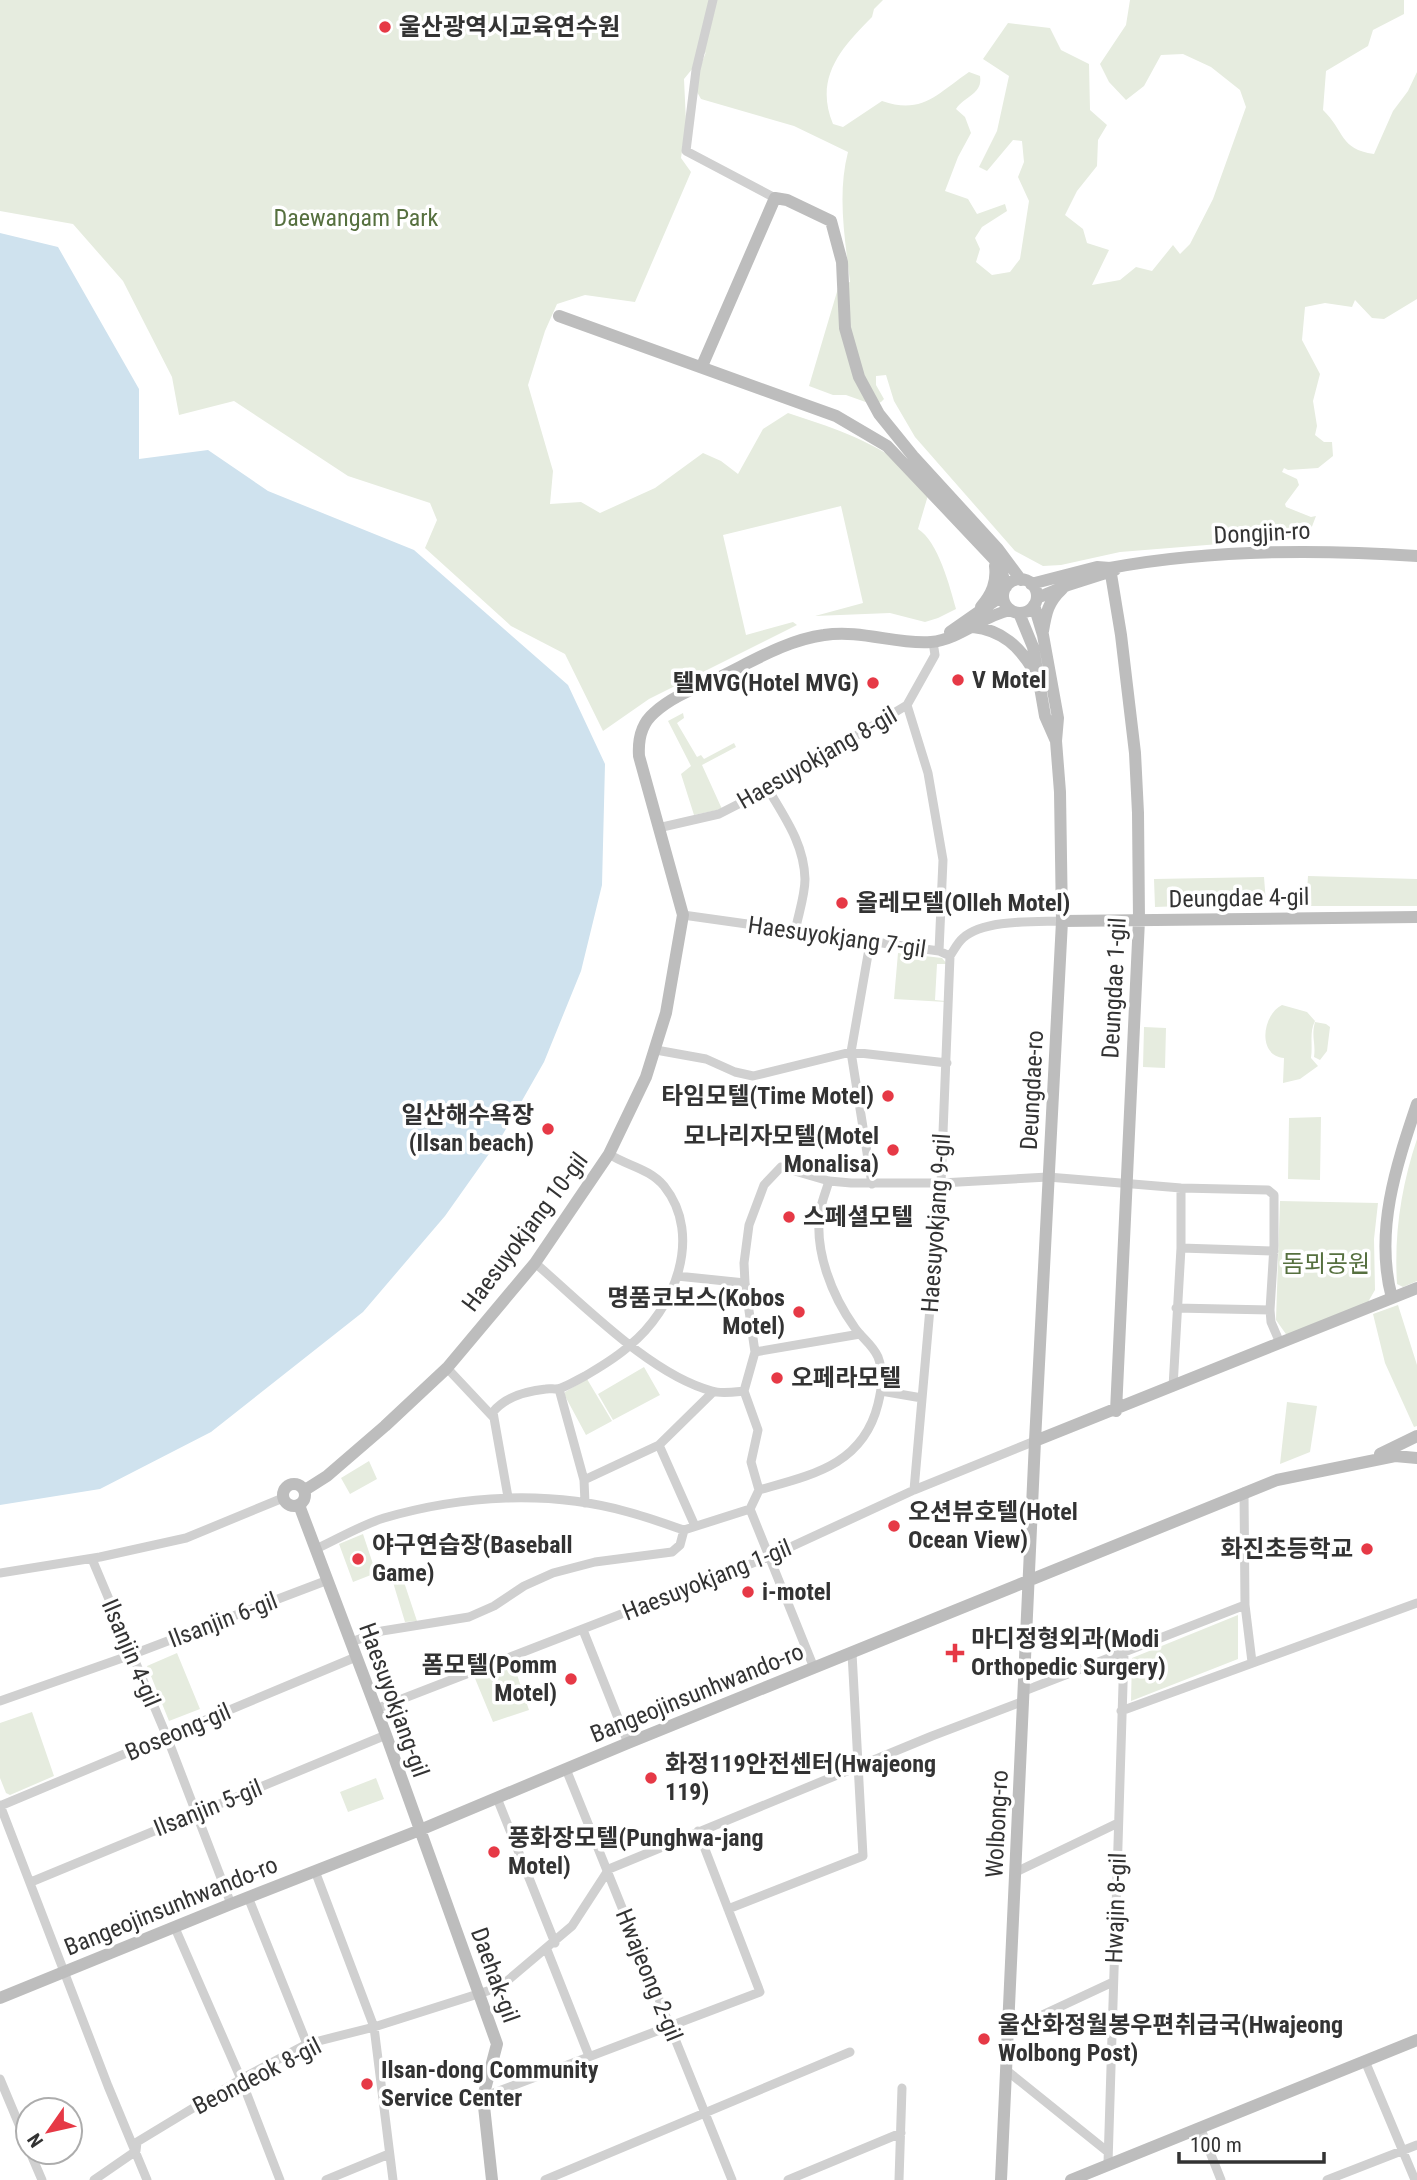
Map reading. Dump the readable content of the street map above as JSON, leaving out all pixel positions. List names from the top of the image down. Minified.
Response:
{"streets":{"street":["Dongjin-ro","Haesuyokjang 8-gil","Deungdae 4-gil","Haesuyokjang 7-gil","Deungdae 1-gil","Deungdae-ro","Haesuyokjang 9-gil","Haesuyokjang 10-gil","Haesuyokjang 1-gil","Ilsanjin 6-gil","Ilsanjin 4-gil","Bangeojinsunhwando-ro","Haesuyokjang-gil","Boseong-gil","Ilsanjin 5-gil","Wolbong-ro","Hwajin 8-gil","Daehak-gil","Hwajeong 2-gil","Beondeok 8-gil"]},"crossings":[["Dongjin-ro","Deungdae 1-gil"],["Haesuyokjang 8-gil","Haesuyokjang 10-gil"],["Deungdae 4-gil","Haesuyokjang 7-gil"],["Deungdae 4-gil","Deungdae 1-gil"],["Deungdae 4-gil","Deungdae-ro"],["Haesuyokjang 7-gil","Deungdae-ro"],["Haesuyokjang 7-gil","Haesuyokjang 9-gil"],["Haesuyokjang 7-gil","Haesuyokjang 10-gil"],["Deungdae-ro","Haesuyokjang 1-gil"],["Deungdae-ro","Bangeojinsunhwando-ro"],["Deungdae-ro","Wolbong-ro"],["Haesuyokjang 9-gil","Haesuyokjang 1-gil"],["Haesuyokjang 10-gil","Haesuyokjang-gil"],["Haesuyokjang 1-gil","Haesuyokjang-gil"],["Ilsanjin 6-gil","Ilsanjin 4-gil"],["Ilsanjin 6-gil","Haesuyokjang-gil"],["Ilsanjin 4-gil","Bangeojinsunhwando-ro"],["Ilsanjin 4-gil","Boseong-gil"],["Ilsanjin 4-gil","Ilsanjin 5-gil"],["Bangeojinsunhwando-ro","Haesuyokjang-gil"],["Bangeojinsunhwando-ro","Wolbong-ro"],["Bangeojinsunhwando-ro","Daehak-gil"],["Bangeojinsunhwando-ro","Hwajeong 2-gil"],["Haesuyokjang-gil","Boseong-gil"],["Haesuyokjang-gil","Ilsanjin 5-gil"],["Haesuyokjang-gil","Daehak-gil"],["Daehak-gil","Beondeok 8-gil"],["Hwajeong 2-gil","Beondeok 8-gil"]],"parks":["Daewangam Park","돔뫼공원"],"places":{"other":["울산광역시교육연수원","V Motel","텔MVG(Hotel MVG)","올레모텔(Olleh Motel)","타임모텔(Time Motel)","일산해수욕장 (Ilsan beach)","모나리자모텔(Motel Monalisa)","스페셜모텔","명품코보스(Kobos Motel)","오페라모텔","오션뷰호텔(Hotel Ocean View)","화진초등학교","야구연습장(Baseball Game)","i-motel","폼모텔(Pomm Motel)","화정119안전센터(Hwajeong 119)","풍화장모텔(Punghwa-jang Motel)","울산화정월봉우편취급국(Hwajeong Wolbong Post)","Ilsan-dong Community Service Center"],"health":["마디정형외과(Modi Orthopedic Surgery)"]},"scale_bar":"100 m","north":"bottom left"}
